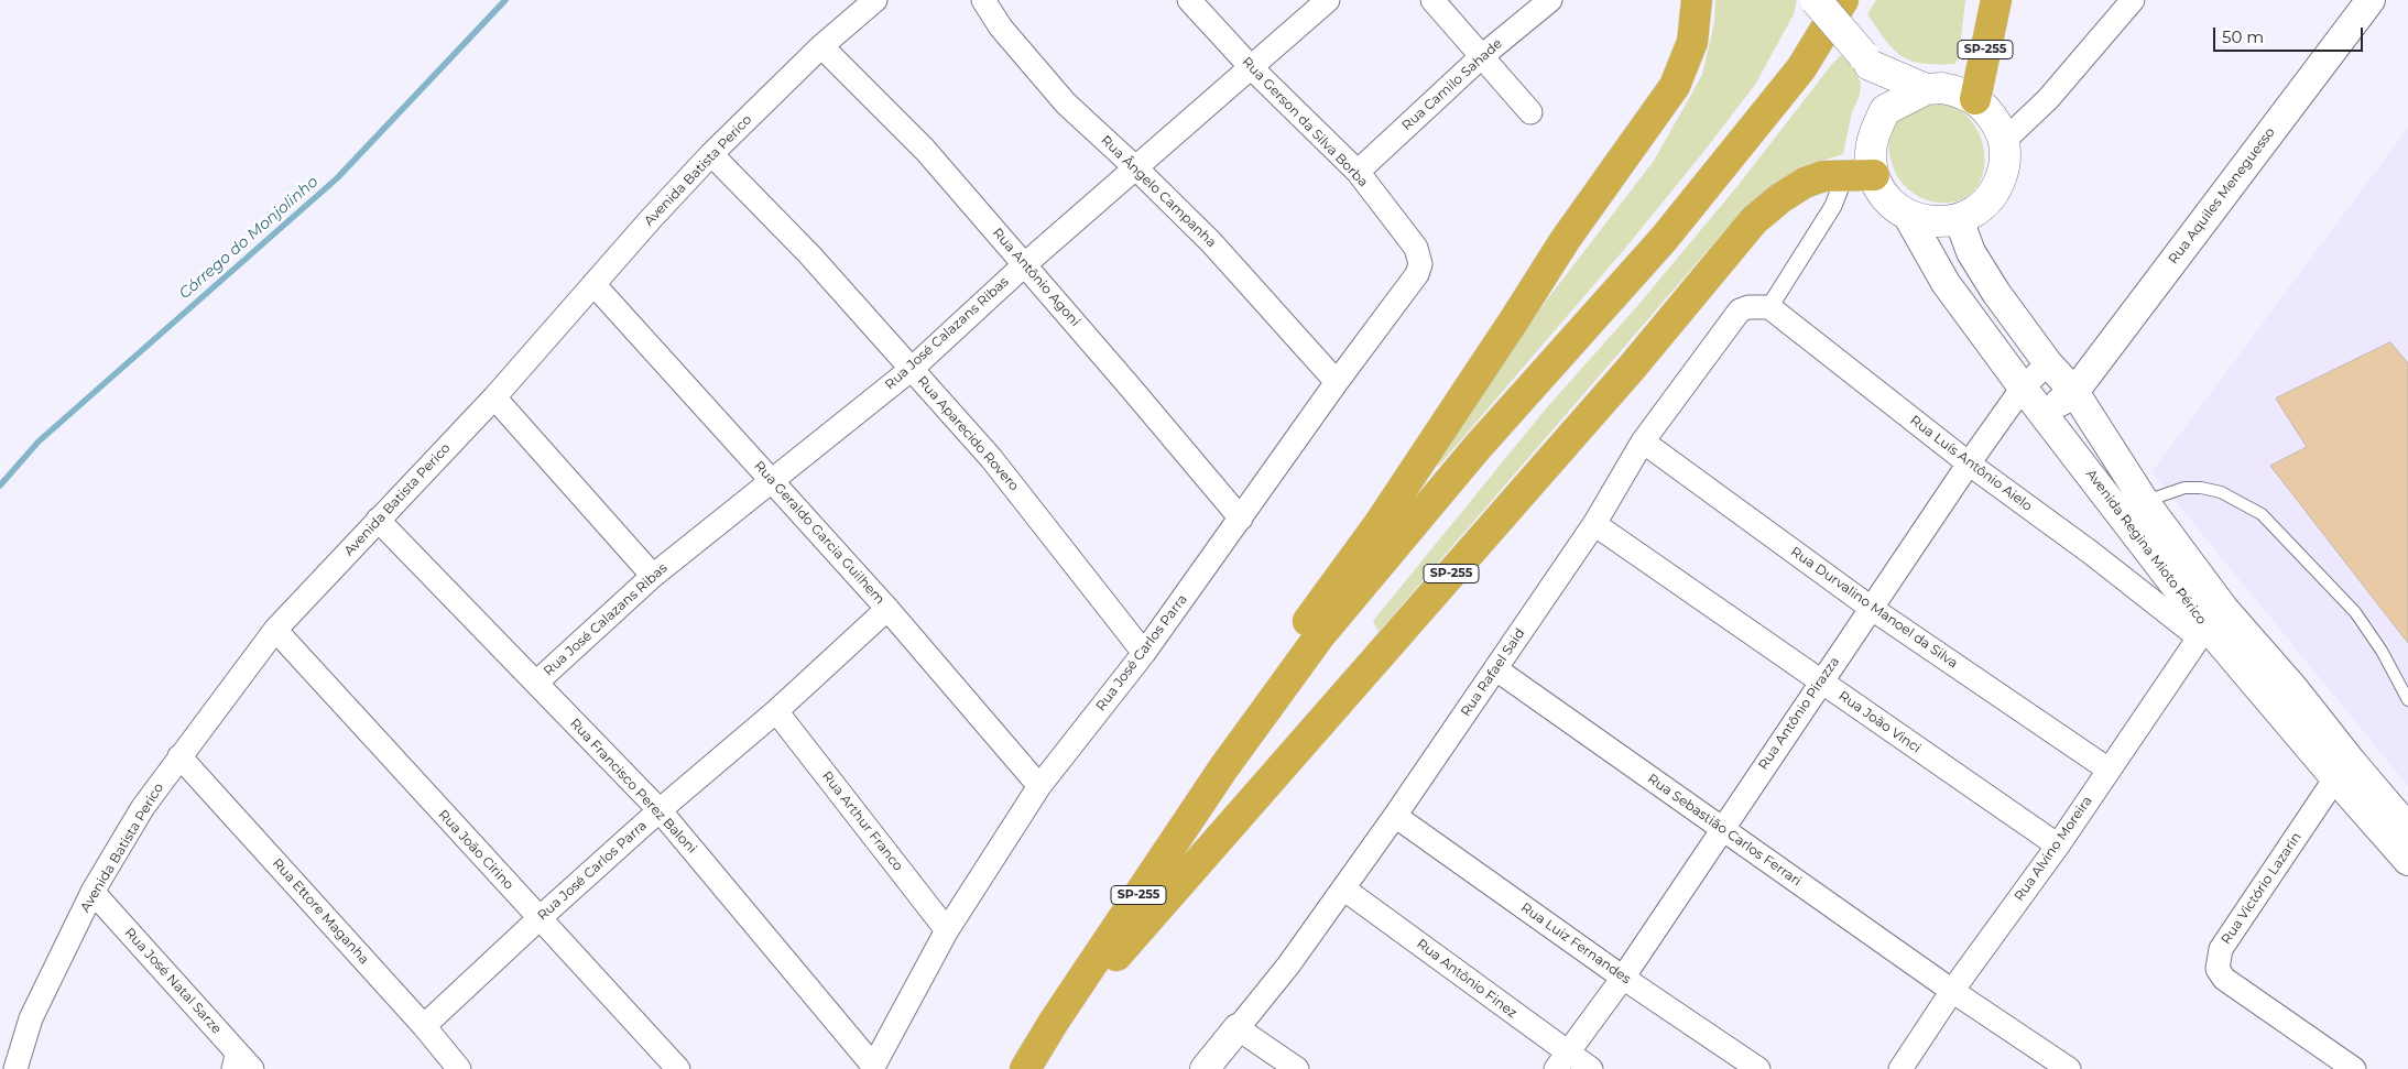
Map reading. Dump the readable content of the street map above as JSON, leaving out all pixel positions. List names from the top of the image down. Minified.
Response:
{"streets":{"highway":["SP-255"],"street":["Rua Camilo Sahade","Rua Gerson da Silva Borba","Avenida Batista Perico","Rua Ângelo Campanha","Rua Aquiles Meneguesso","Rua Antônio Agoni","Rua José Calazans Ribas","Rua Aparecido Rovero","Rua Luís Antônio Aielo","Rua Geraldo Garcia Guilhem","Avenida Regina Mioto Périco","Rua Durvalino Manoel da Silva","Rua José Carlos Parra","Rua Rafael Said","Rua Antônio Pirazza","Rua João Vinci","Rua Francisco Perez Baloni","Rua Arthur Franco","Rua Sebastião Carlos Ferrari","Rua Alvino Moreira","Rua João Cirino","Rua Victório Lazarin","Rua Ettore Maganha","Rua Luiz Fernandes","Rua Antônio Finez","Rua José Natal Sarze"]},"crossings":[["SP-255","Avenida Regina Mioto Périco"],["Rua Camilo Sahade","Rua Gerson da Silva Borba"],["Rua Gerson da Silva Borba","Rua José Calazans Ribas"],["Rua Gerson da Silva Borba","Rua José Carlos Parra"],["Avenida Batista Perico","Rua Antônio Agoni"],["Avenida Batista Perico","Rua Aparecido Rovero"],["Avenida Batista Perico","Rua Geraldo Garcia Guilhem"],["Avenida Batista Perico","Rua Francisco Perez Baloni"],["Avenida Batista Perico","Rua João Cirino"],["Avenida Batista Perico","Rua Ettore Maganha"],["Avenida Batista Perico","Rua José Natal Sarze"],["Rua Ângelo Campanha","Rua José Calazans Ribas"],["Rua Ângelo Campanha","Rua José Carlos Parra"],["Rua Aquiles Meneguesso","Avenida Regina Mioto Périco"],["Rua Antônio Agoni","Rua José Calazans Ribas"],["Rua Antônio Agoni","Rua José Carlos Parra"],["Rua José Calazans Ribas","Rua Aparecido Rovero"],["Rua José Calazans Ribas","Rua Geraldo Garcia Guilhem"],["Rua José Calazans Ribas","Rua Francisco Perez Baloni"],["Rua Aparecido Rovero","Rua José Carlos Parra"],["Rua Luís Antônio Aielo","Avenida Regina Mioto Périco"],["Rua Luís Antônio Aielo","Rua Rafael Said"],["Rua Luís Antônio Aielo","Rua Antônio Pirazza"],["Rua Luís Antônio Aielo","Rua Alvino Moreira"],["Rua Geraldo Garcia Guilhem","Rua José Carlos Parra"],["Avenida Regina Mioto Périco","Rua Antônio Pirazza"],["Avenida Regina Mioto Périco","Rua Alvino Moreira"],["Avenida Regina Mioto Périco","Rua Victório Lazarin"],["Rua Durvalino Manoel da Silva","Rua Rafael Said"],["Rua Durvalino Manoel da Silva","Rua Antônio Pirazza"],["Rua Durvalino Manoel da Silva","Rua Alvino Moreira"],["Rua José Carlos Parra","Rua Francisco Perez Baloni"],["Rua José Carlos Parra","Rua Arthur Franco"],["Rua José Carlos Parra","Rua João Cirino"],["Rua José Carlos Parra","Rua Ettore Maganha"],["Rua Rafael Said","Rua João Vinci"],["Rua Rafael Said","Rua Sebastião Carlos Ferrari"],["Rua Rafael Said","Rua Luiz Fernandes"],["Rua Rafael Said","Rua Antônio Finez"],["Rua Antônio Pirazza","Rua João Vinci"],["Rua Antônio Pirazza","Rua Sebastião Carlos Ferrari"],["Rua Antônio Pirazza","Rua Luiz Fernandes"],["Rua Antônio Pirazza","Rua Antônio Finez"],["Rua João Vinci","Rua Alvino Moreira"],["Rua Sebastião Carlos Ferrari","Rua Alvino Moreira"]],"water":["Córrego do Monjolinho"],"scale_bar":"50 m"}
